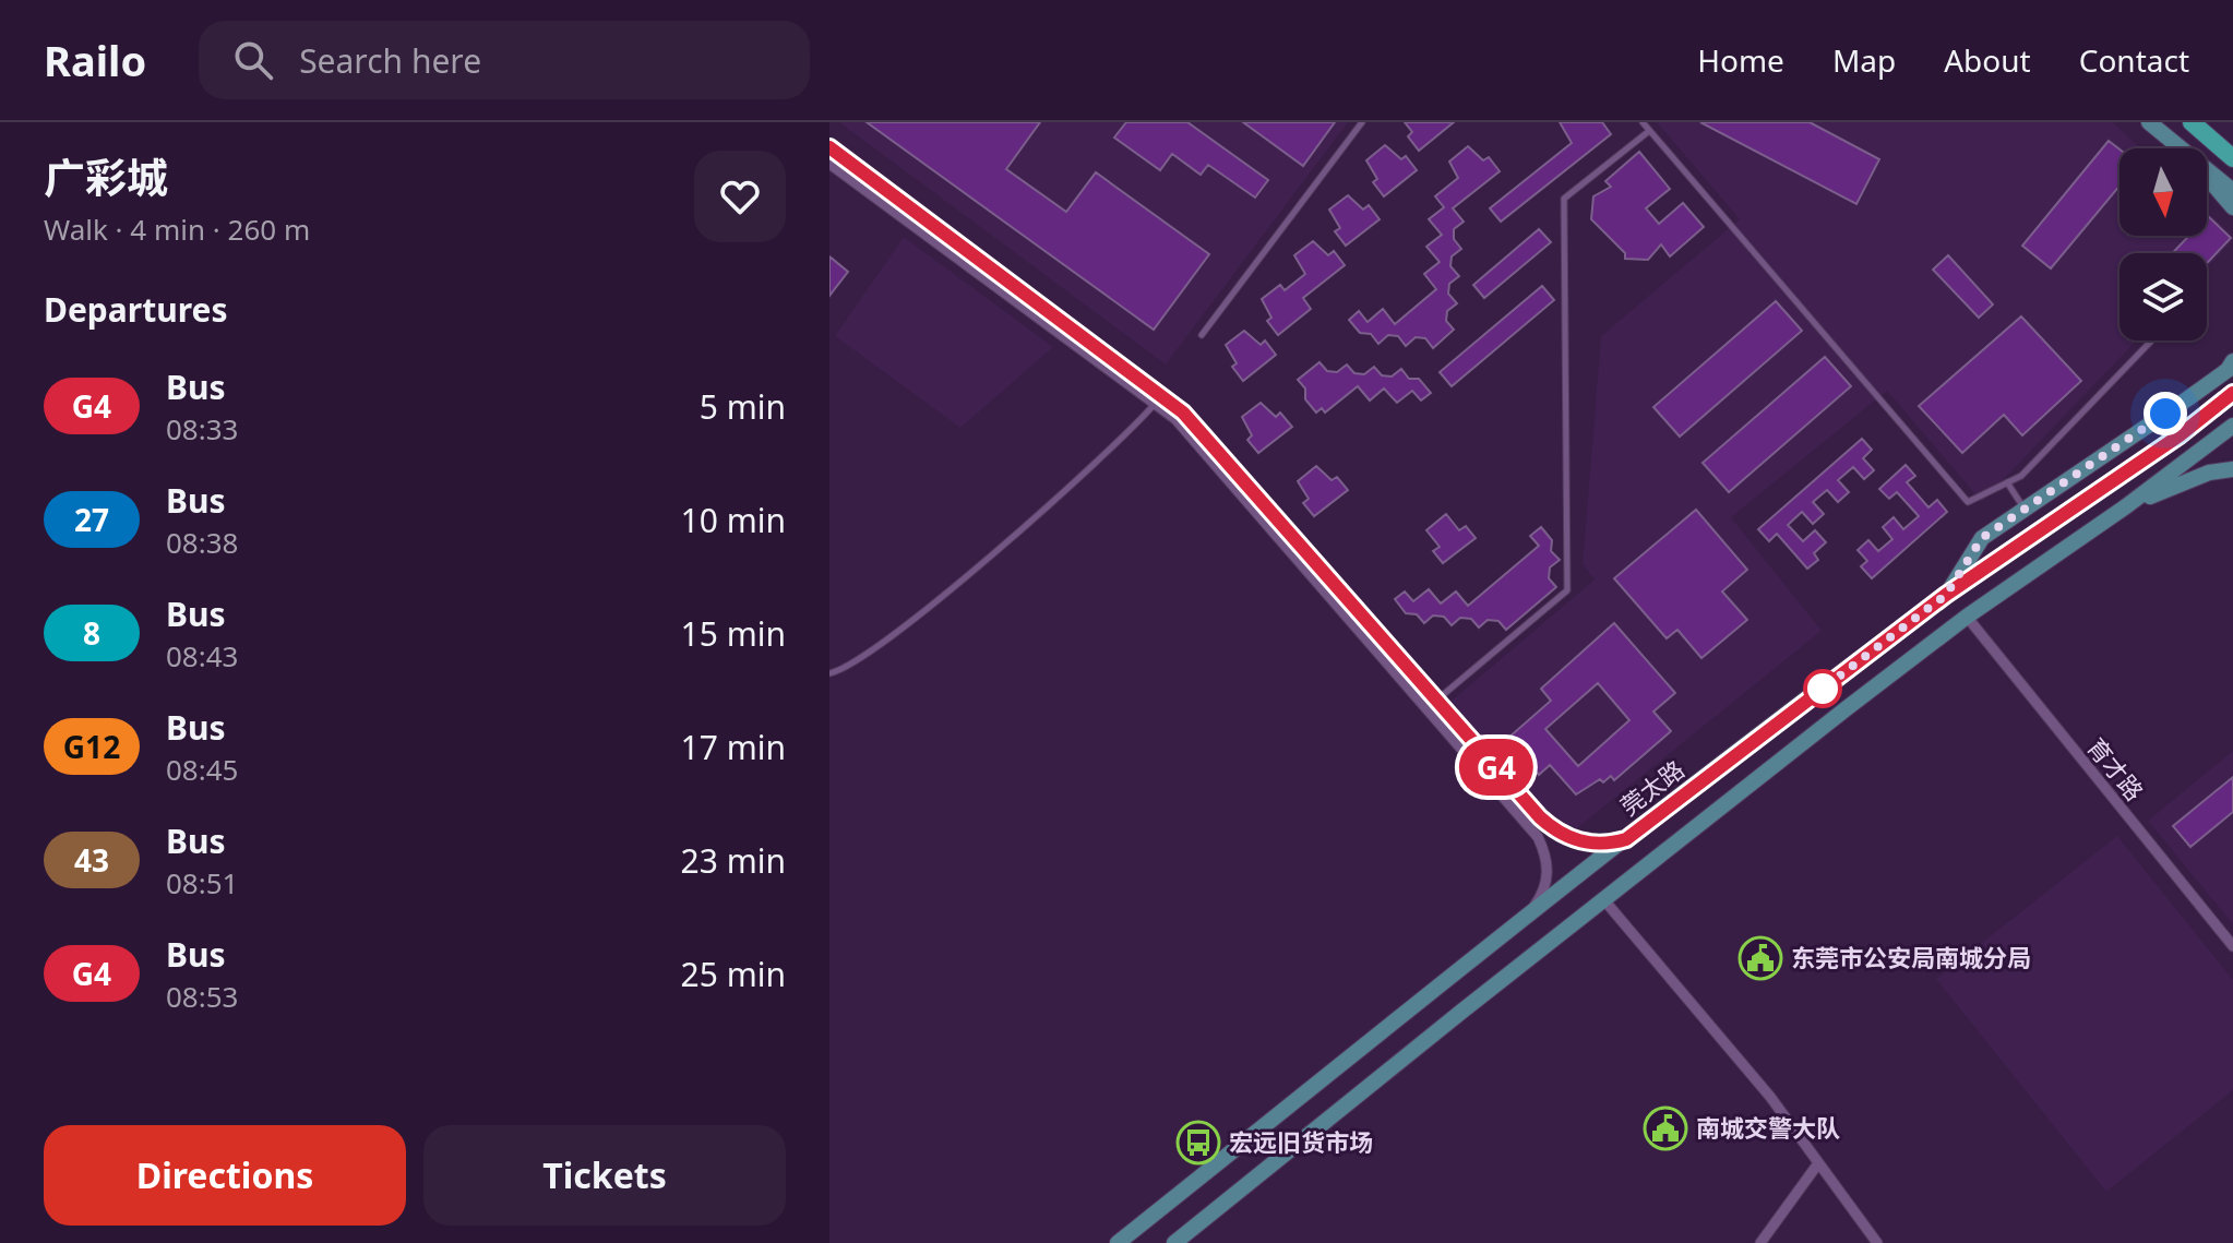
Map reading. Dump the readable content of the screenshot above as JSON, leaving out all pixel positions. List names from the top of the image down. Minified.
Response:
{"streets":{"main road":["莞太路"],"street":["育才路"]},"places":{"public building":["东莞市公安局南城分局","南城交警大队"],"bus stop":["宏远旧货市场"]},"lines":["bus line G4"],"north":"bottom","page":{"header":"Railo","search":"Search here","nav":["Home","Map","About","Contact"],"heading":[["广彩城","Walk · 4 min · 260 m"],"Departures"],"on_map":"G4","list":[{"mark":"G4","name":"Bus","note":"08:33","value":"5 min"},{"mark":"27","name":"Bus","note":"08:38","value":"10 min"},{"mark":"8","name":"Bus","note":"08:43","value":"15 min"},{"mark":"G12","name":"Bus","note":"08:45","value":"17 min"},{"mark":"43","name":"Bus","note":"08:51","value":"23 min"},{"mark":"G4","name":"Bus","note":"08:53","value":"25 min"}],"buttons":["Directions","Tickets"]}}
